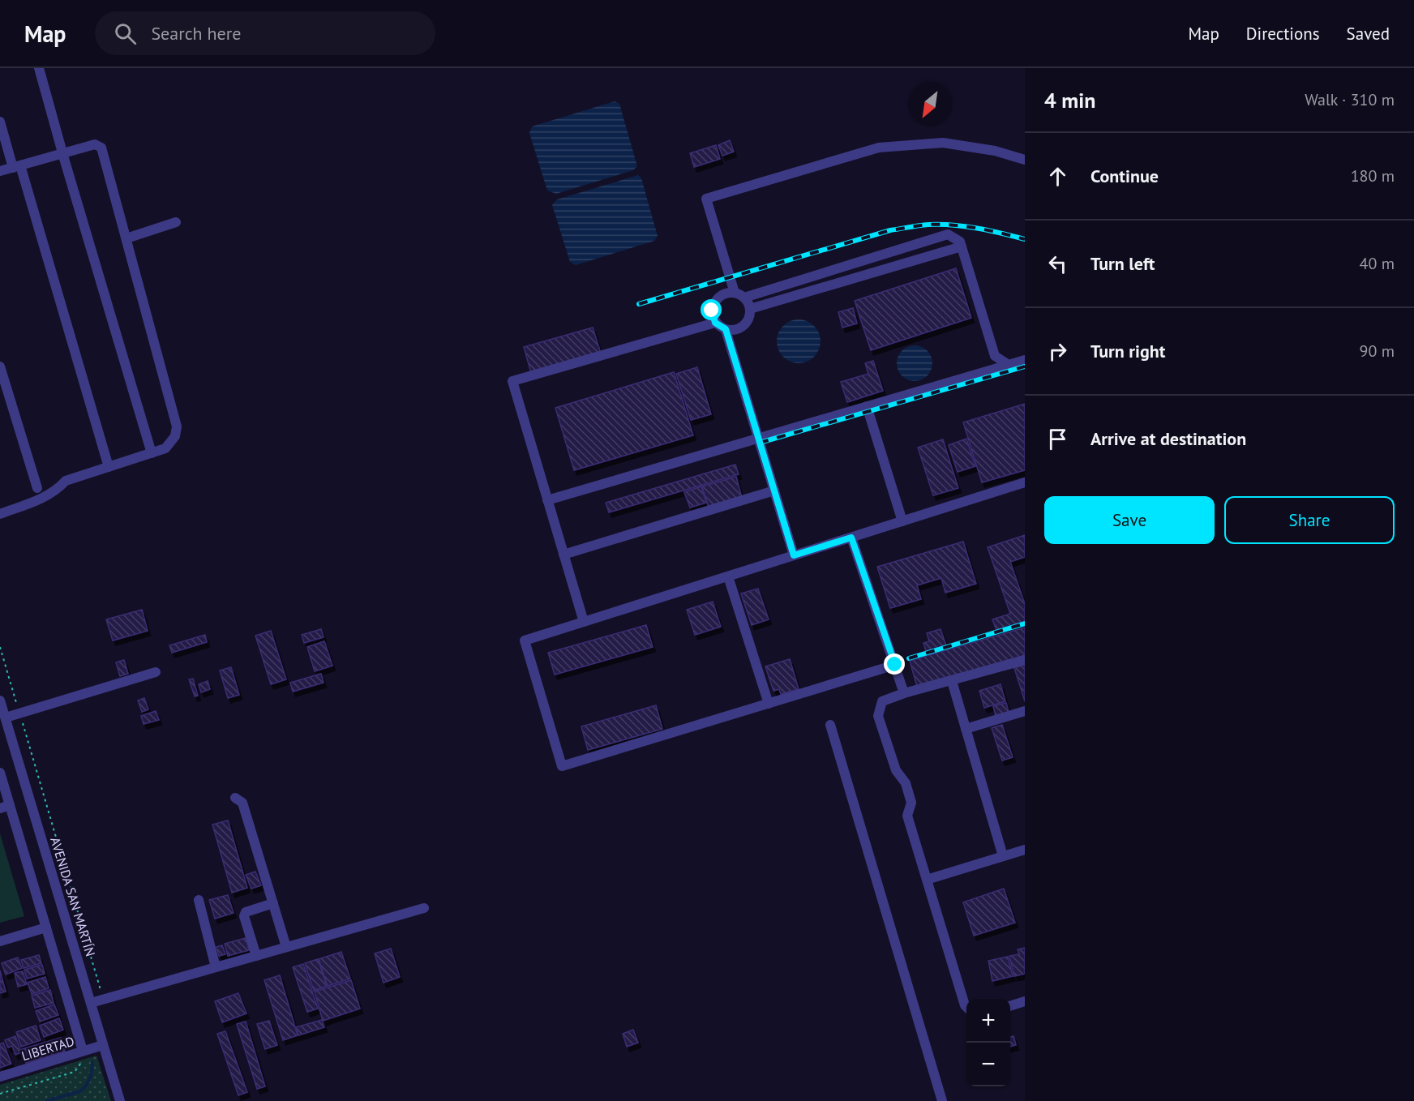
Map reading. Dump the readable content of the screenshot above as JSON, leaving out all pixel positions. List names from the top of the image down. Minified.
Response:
{"streets":{"street":["AVENIDA SAN MARTÍN","LIBERTAD"]},"crossings":[["AVENIDA SAN MARTÍN","LIBERTAD"]],"north":"bottom left","page":{"header":"Map","search":"Search here","nav":["Map","Directions","Saved"],"heading":["4 min","Walk · 310 m"],"list":[["Continue","180 m"],["Turn left","40 m"],["Turn right","90 m"],"Arrive at destination"],"buttons":["Save","Share"],"map_buttons":["+","−"]}}
